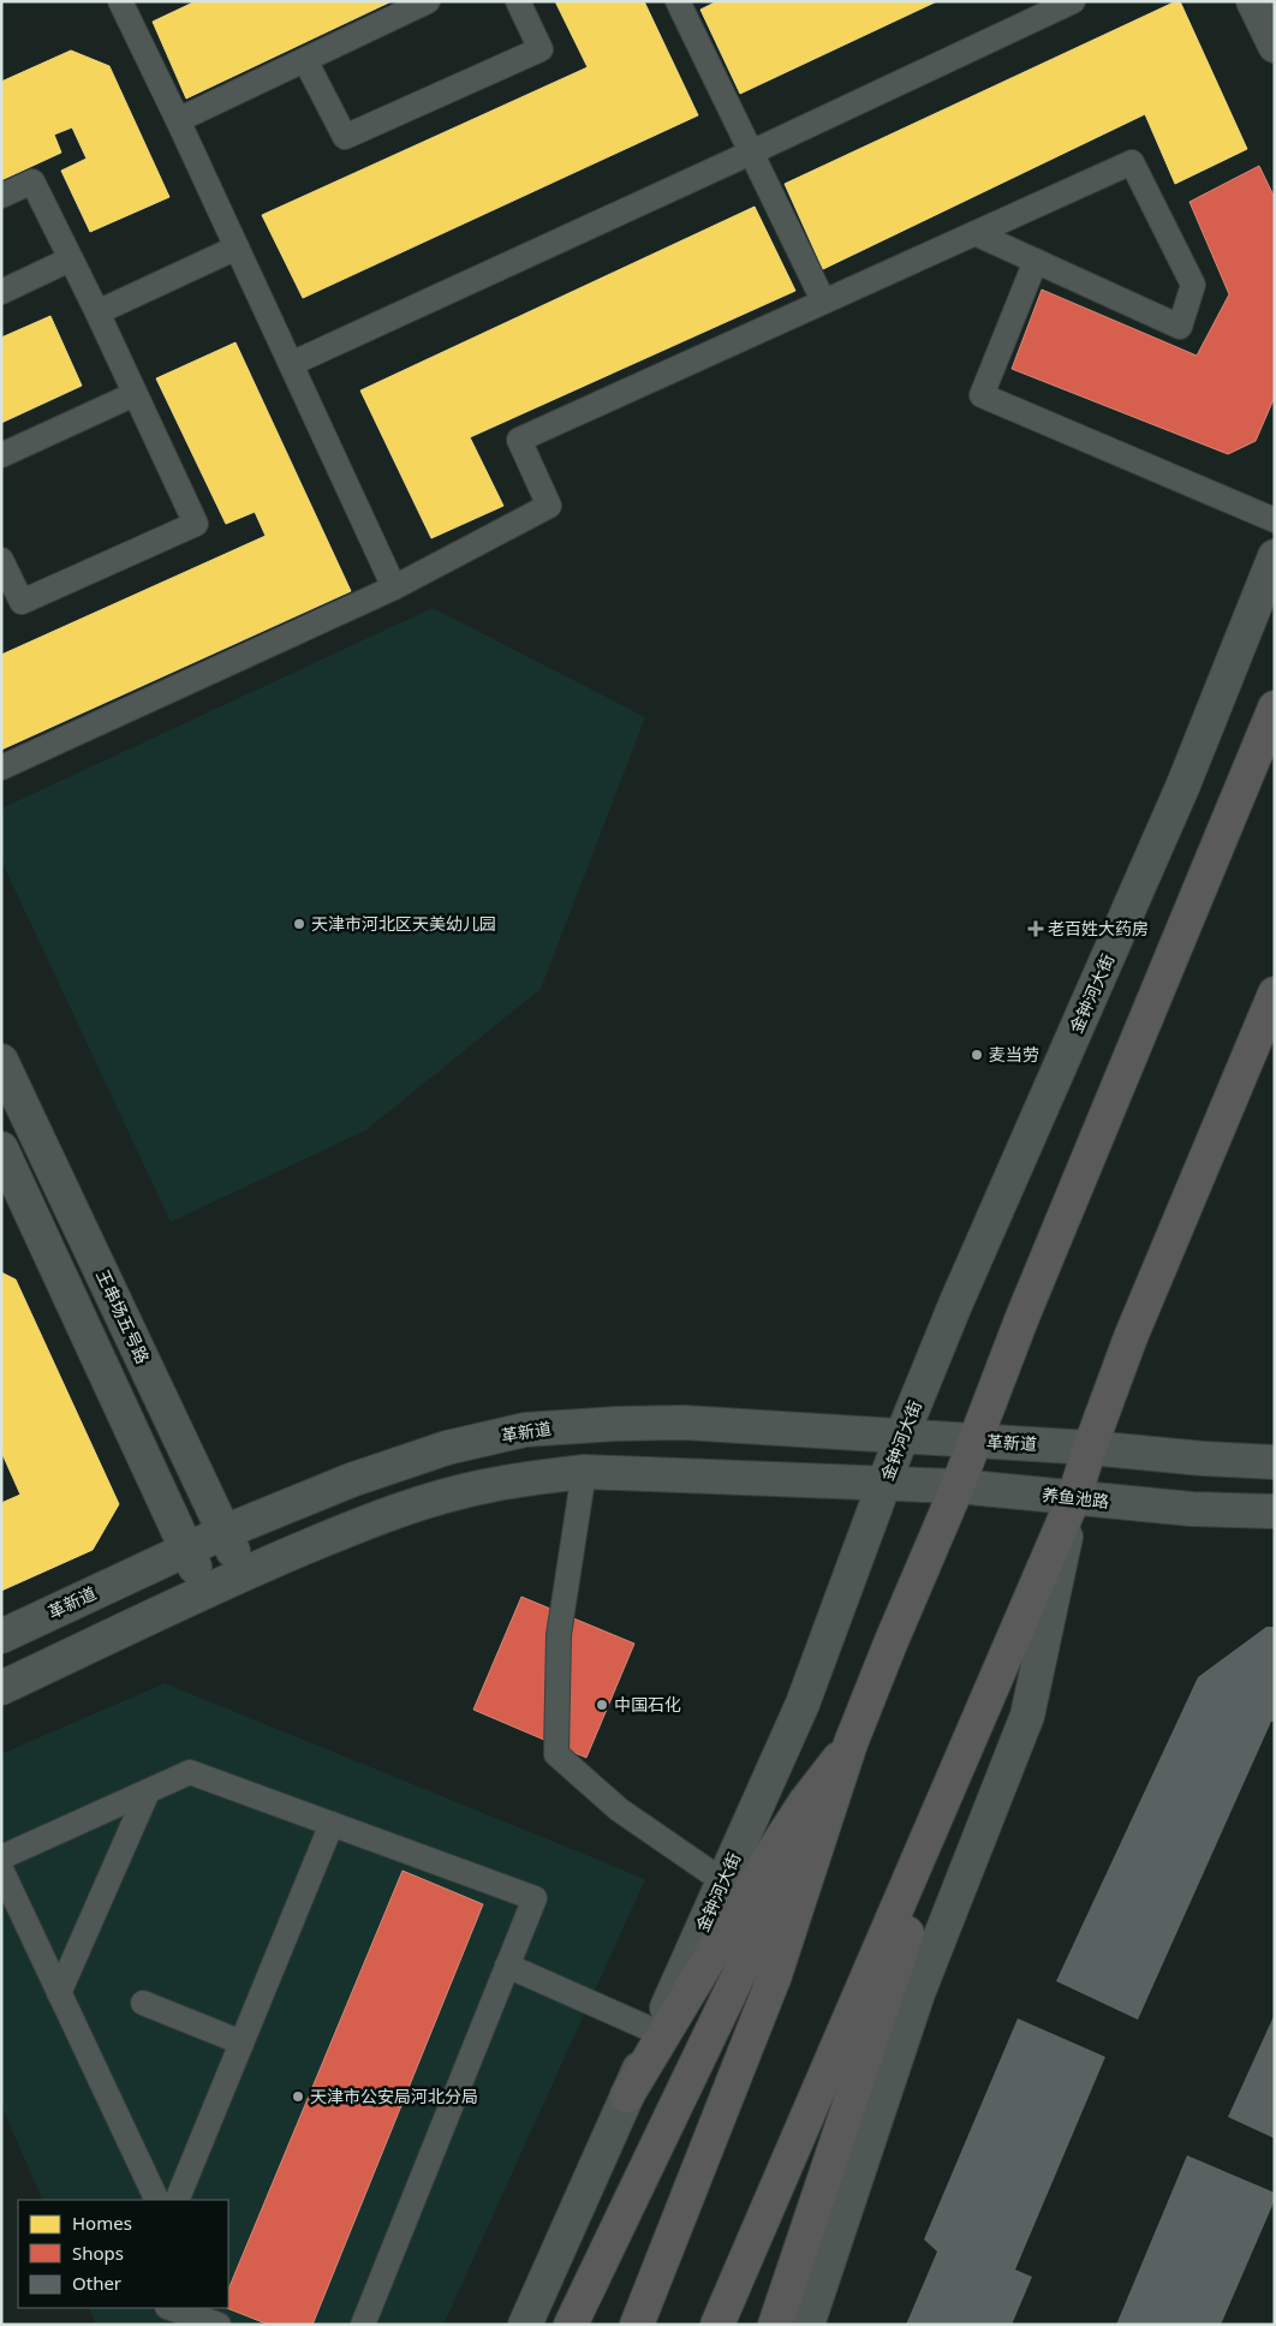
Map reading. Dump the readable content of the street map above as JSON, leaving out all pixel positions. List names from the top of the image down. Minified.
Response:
{"streets":{"street":["金钟河大街","王串场五号路","革新道","养鱼池路"]},"crossings":[["金钟河大街","革新道"],["王串场五号路","革新道"]],"places":{"other":["天津市河北区天美幼儿园","麦当劳","中国石化","天津市公安局河北分局"],"health":["老百姓大药房"]},"legend":["Homes","Shops","Other"]}
